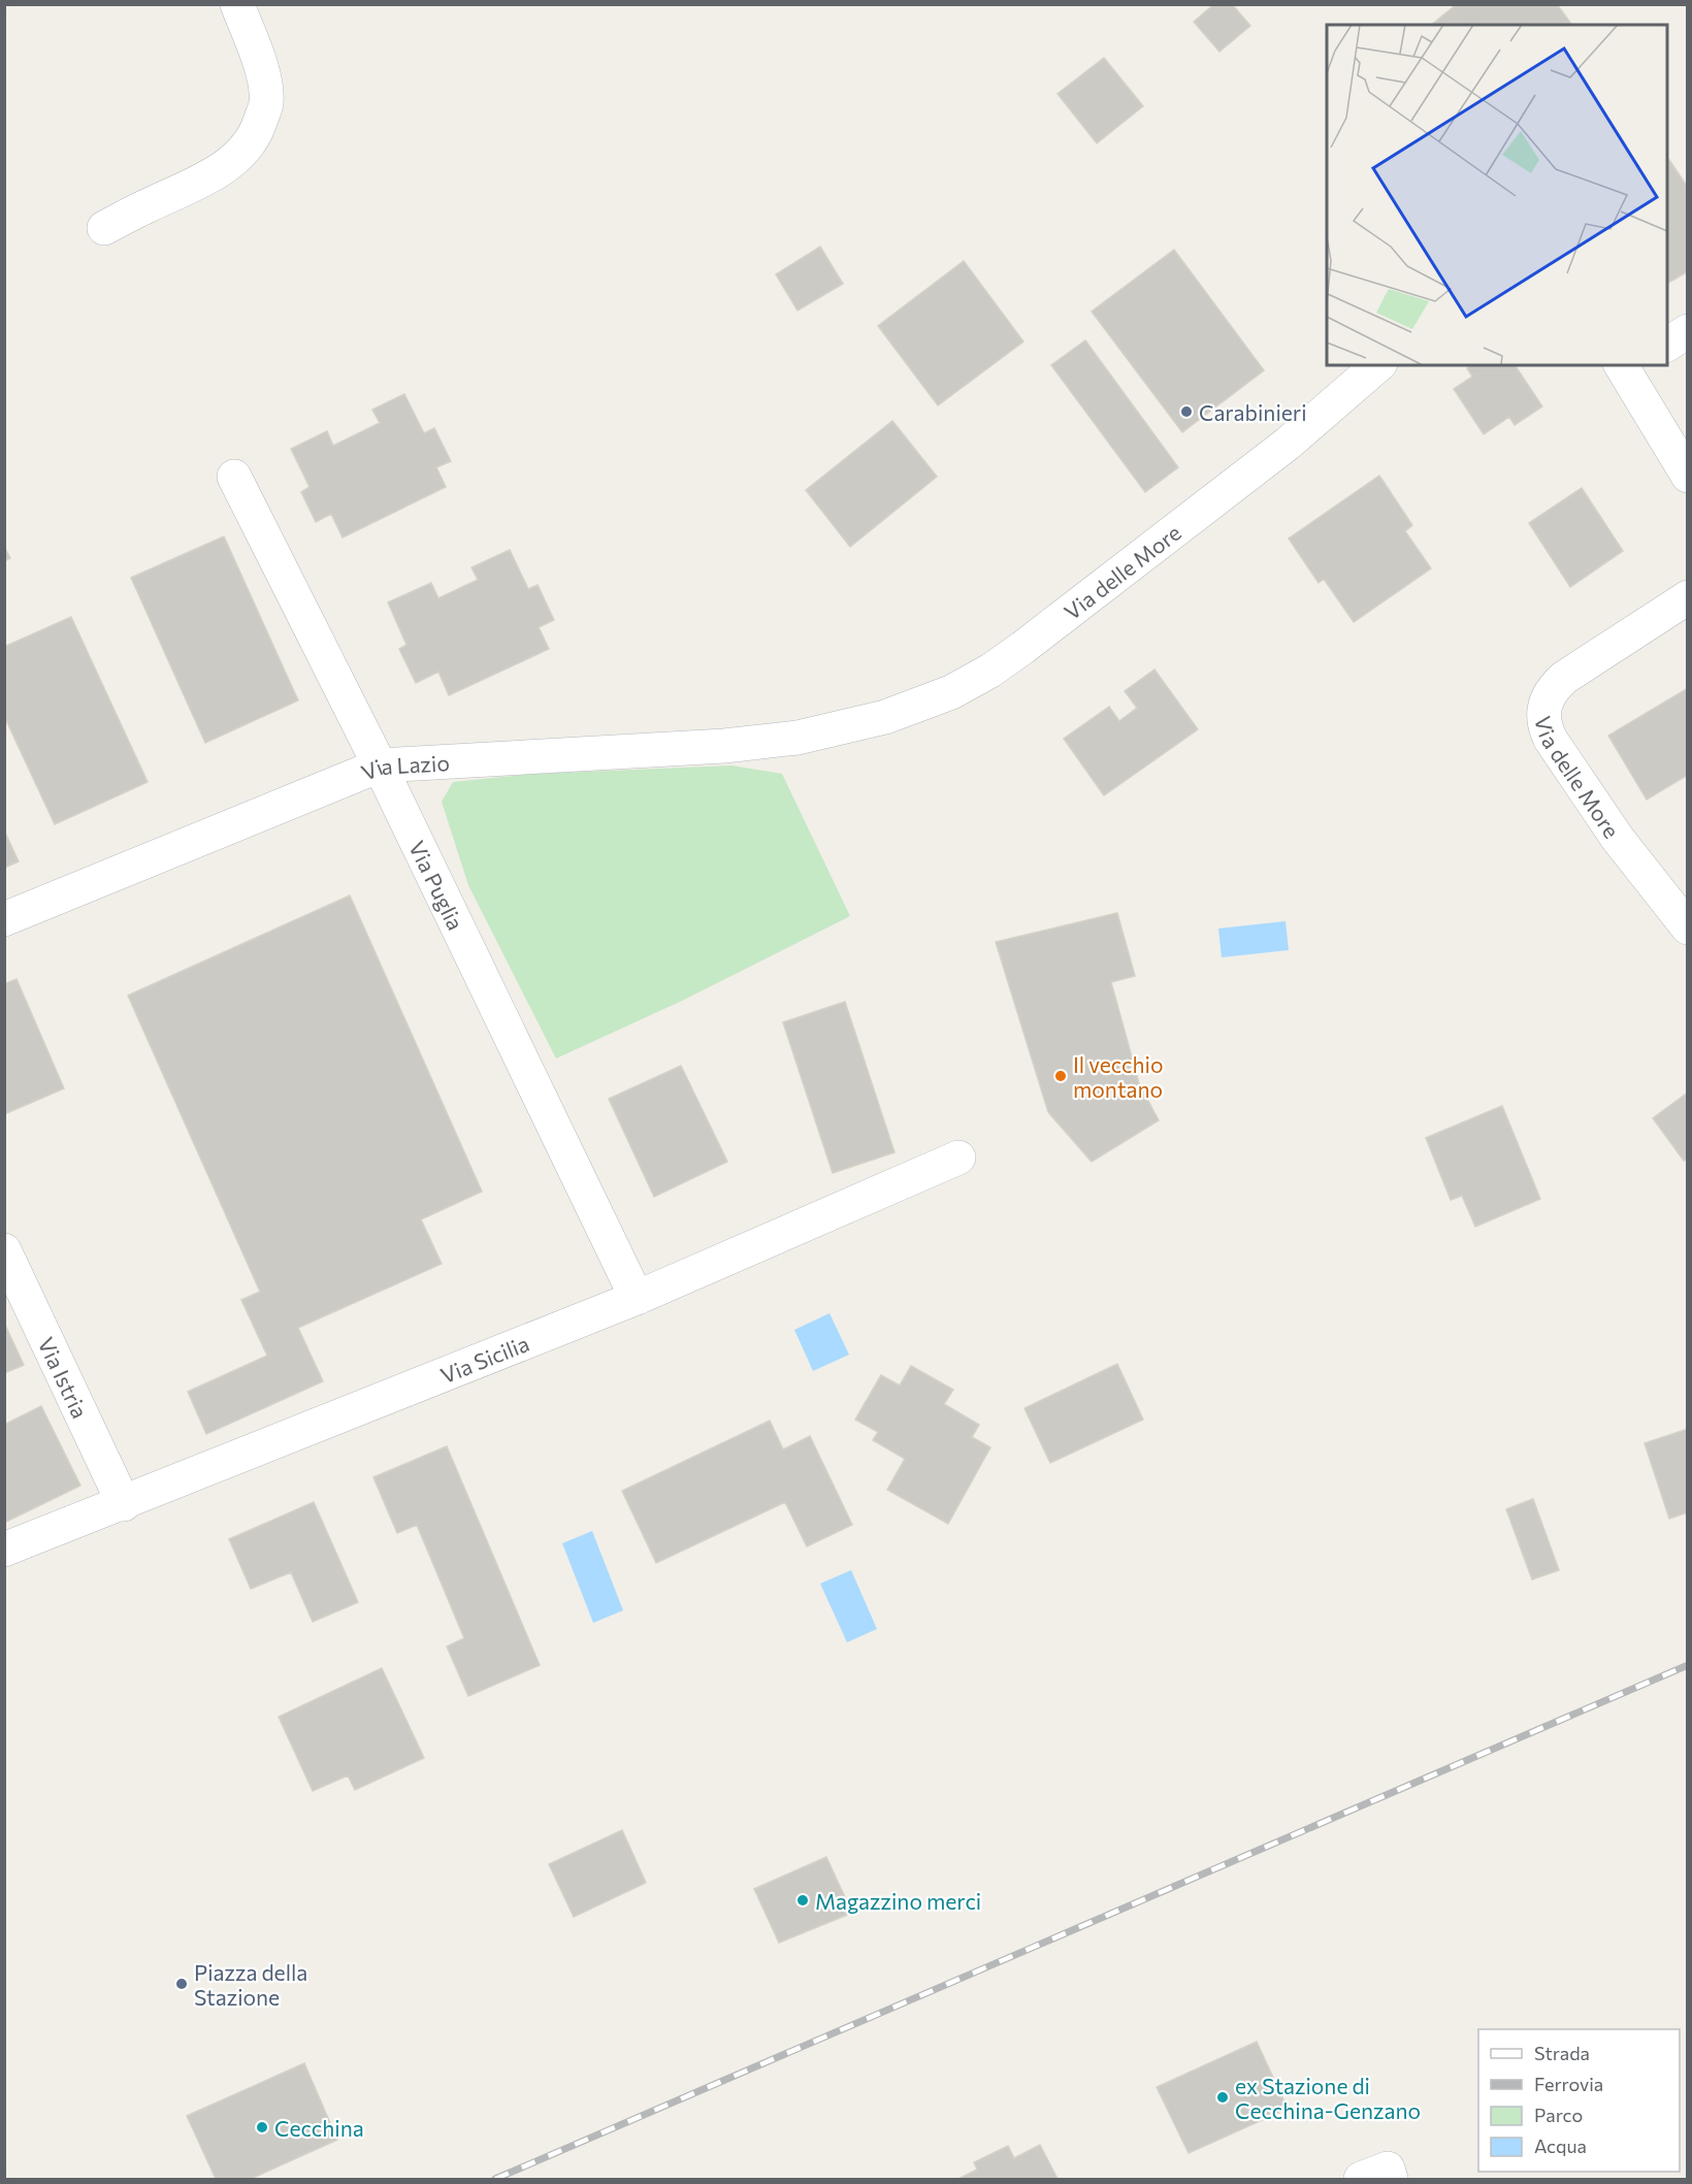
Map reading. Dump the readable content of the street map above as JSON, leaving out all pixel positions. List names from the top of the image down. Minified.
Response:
{"streets":{"street":["Via delle More","Via Lazio","Via Puglia","Via Sicilia","Via Istria"]},"crossings":[["Via delle More","Via Lazio"],["Via Lazio","Via Puglia"],["Via Puglia","Via Sicilia"],["Via Sicilia","Via Istria"]],"places":["Carabinieri","Il vecchio montano","Magazzino merci","Piazza della Stazione","ex Stazione di Cecchina-Genzano","Cecchina"],"legend":["Strada","Ferrovia","Parco","Acqua"]}
